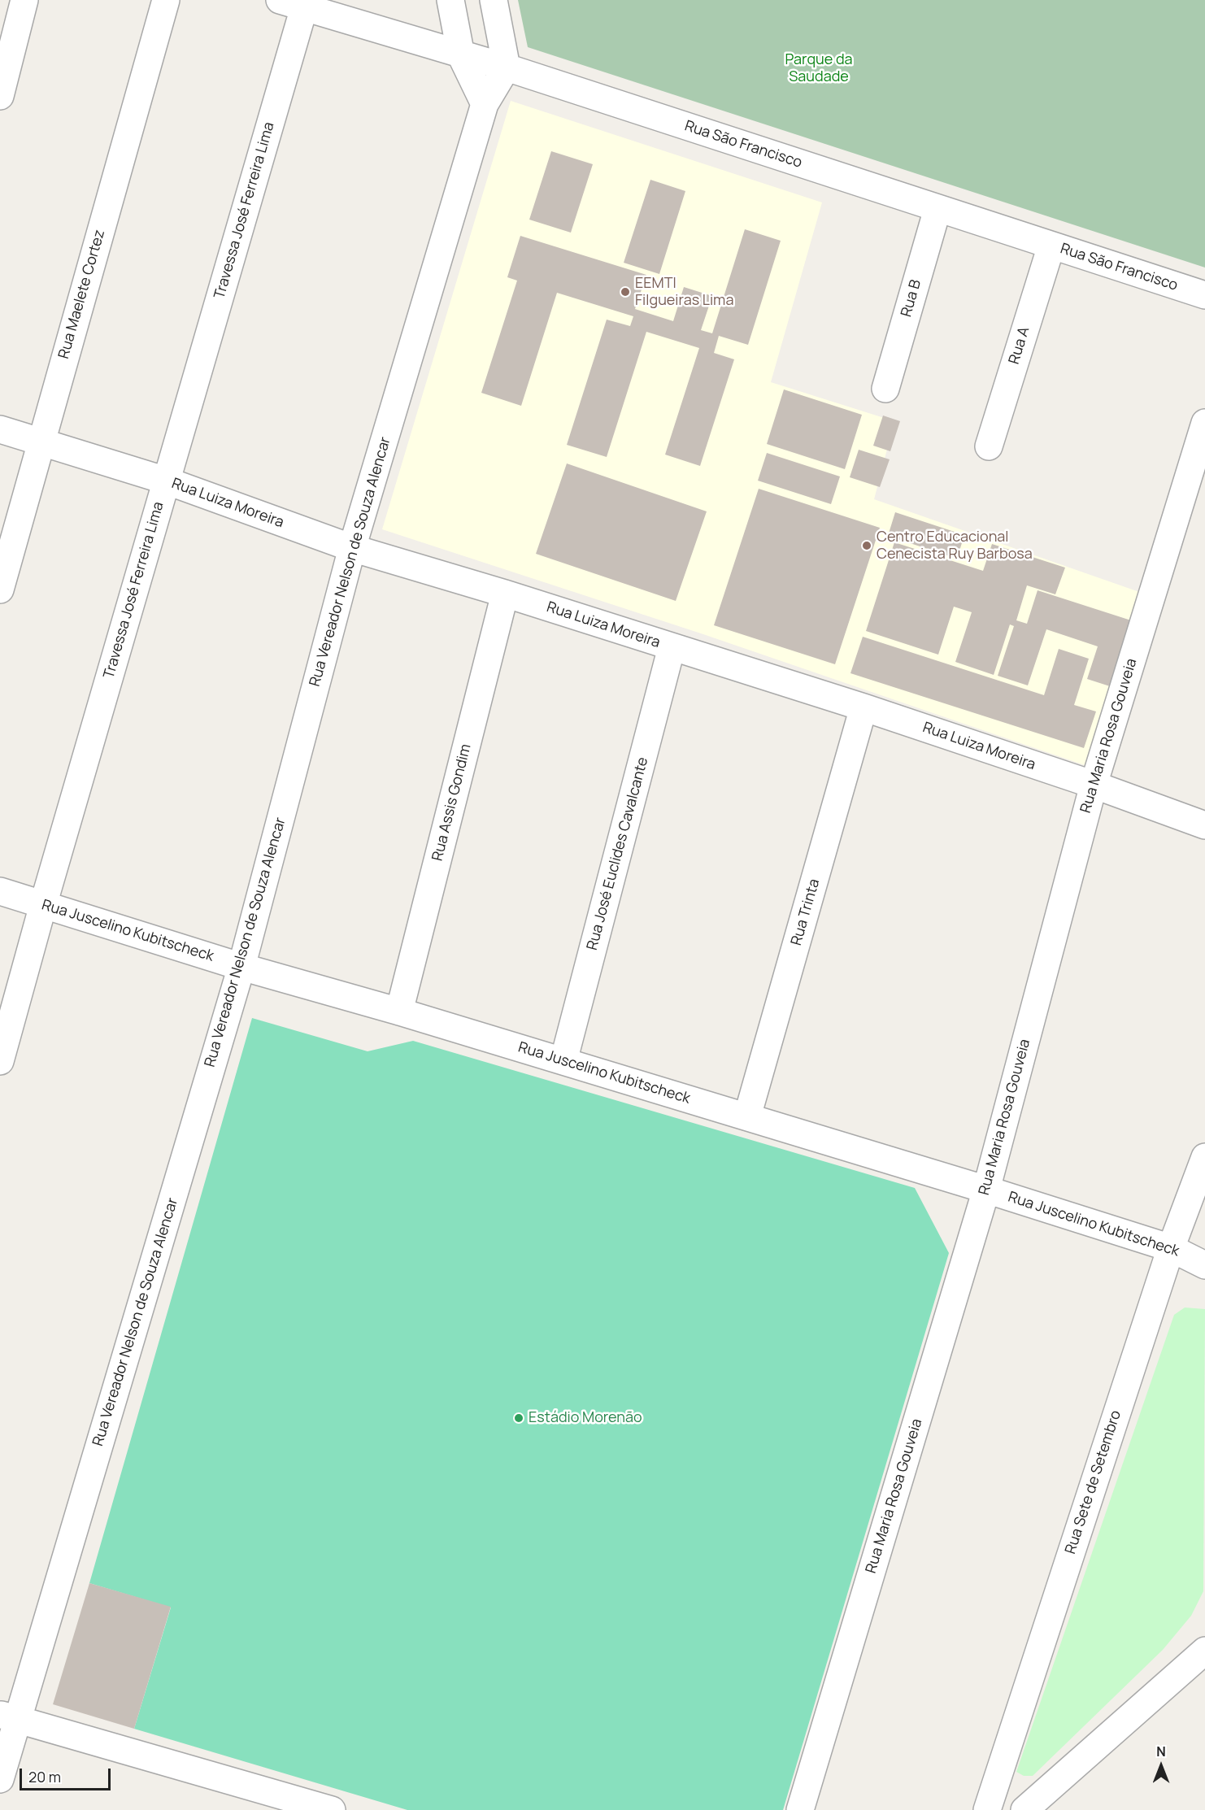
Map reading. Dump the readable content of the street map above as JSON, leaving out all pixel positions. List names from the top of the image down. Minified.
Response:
{"streets":{"street":["Rua São Francisco","Travessa José Ferreira Lima","Rua Maelete Cortez","Rua B","Rua A","Rua Luiza Moreira","Rua Vereador Nelson de Souza Alencar","Rua Maria Rosa Gouveia","Rua Assis Gondim","Rua José Euclides Cavalcante","Rua Trinta","Rua Juscelino Kubitscheck","Rua Sete de Setembro"]},"crossings":[["Rua São Francisco","Travessa José Ferreira Lima"],["Rua São Francisco","Rua B"],["Rua São Francisco","Rua A"],["Rua São Francisco","Rua Vereador Nelson de Souza Alencar"],["Travessa José Ferreira Lima","Rua Luiza Moreira"],["Travessa José Ferreira Lima","Rua Juscelino Kubitscheck"],["Rua Maelete Cortez","Rua Luiza Moreira"],["Rua Luiza Moreira","Rua Vereador Nelson de Souza Alencar"],["Rua Luiza Moreira","Rua Maria Rosa Gouveia"],["Rua Luiza Moreira","Rua Assis Gondim"],["Rua Luiza Moreira","Rua José Euclides Cavalcante"],["Rua Luiza Moreira","Rua Trinta"],["Rua Vereador Nelson de Souza Alencar","Rua Juscelino Kubitscheck"],["Rua Maria Rosa Gouveia","Rua Juscelino Kubitscheck"],["Rua Assis Gondim","Rua Juscelino Kubitscheck"],["Rua José Euclides Cavalcante","Rua Juscelino Kubitscheck"],["Rua Trinta","Rua Juscelino Kubitscheck"],["Rua Juscelino Kubitscheck","Rua Sete de Setembro"]],"parks":["Parque da Saudade"],"places":["EEMTI Filgueiras Lima","Centro Educacional Cenecista Ruy Barbosa","Estádio Morenão"],"scale_bar":"20 m","north":"top"}
